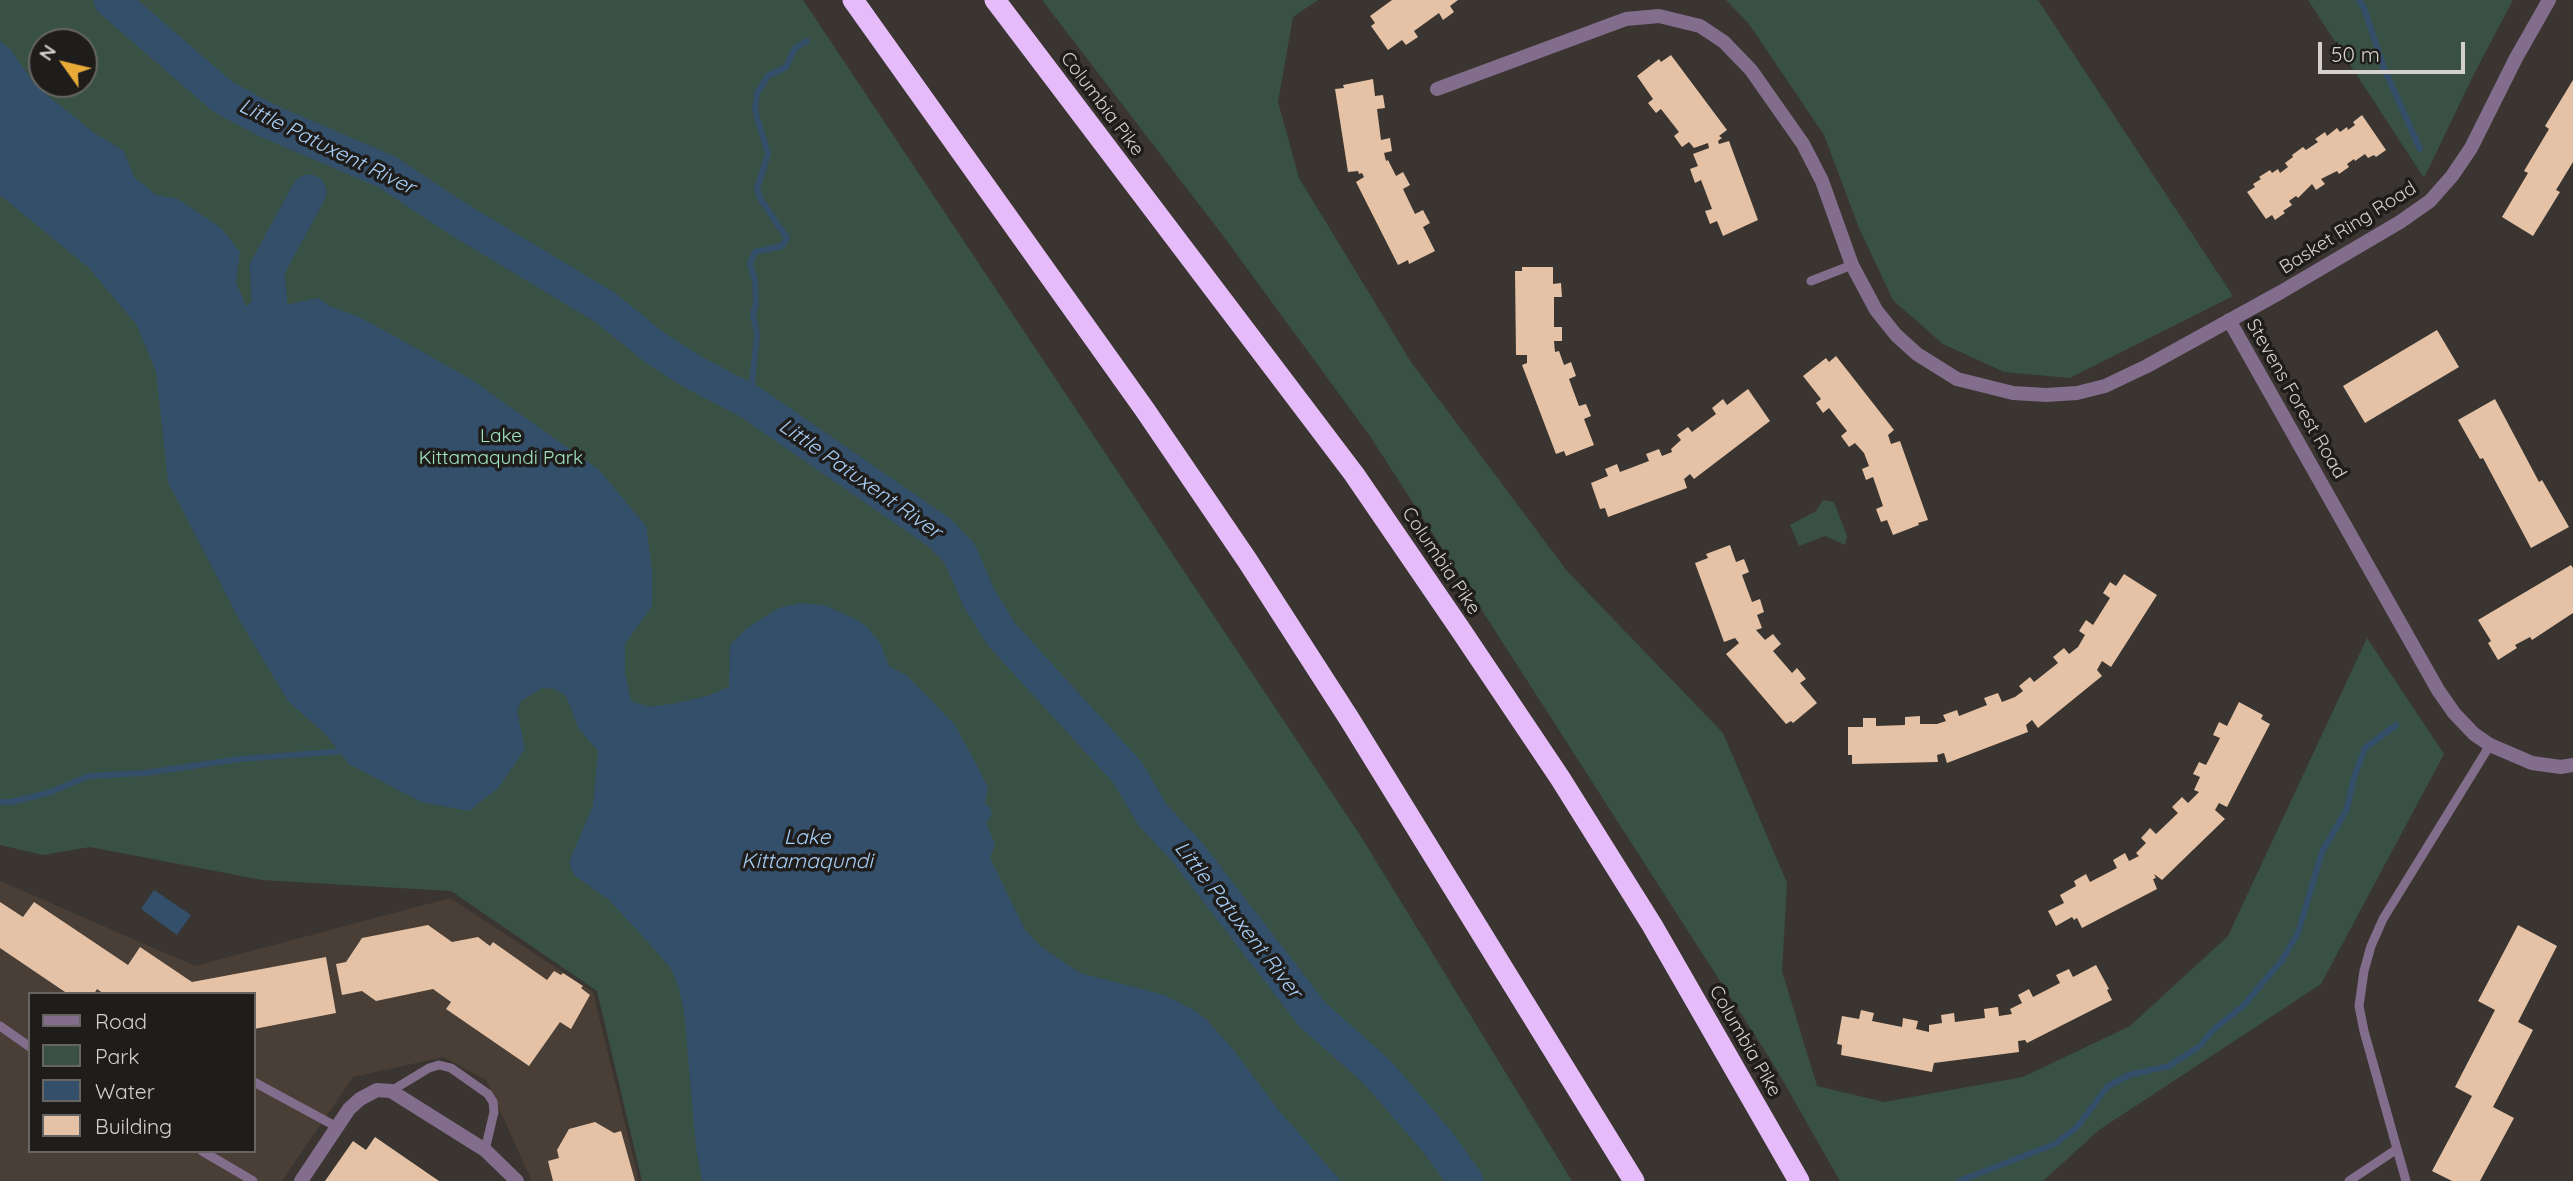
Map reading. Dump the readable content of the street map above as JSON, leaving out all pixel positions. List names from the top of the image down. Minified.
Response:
{"streets":{"highway":["Columbia Pike"],"street":["Basket Ring Road","Stevens Forest Road"]},"crossings":[["Basket Ring Road","Stevens Forest Road"]],"water":["Little Patuxent River","Lake Kittamaqundi"],"parks":["Lake Kittamaqundi Park"],"legend":["Road","Park","Water","Building"],"scale_bar":"50 m","north":"top left"}
